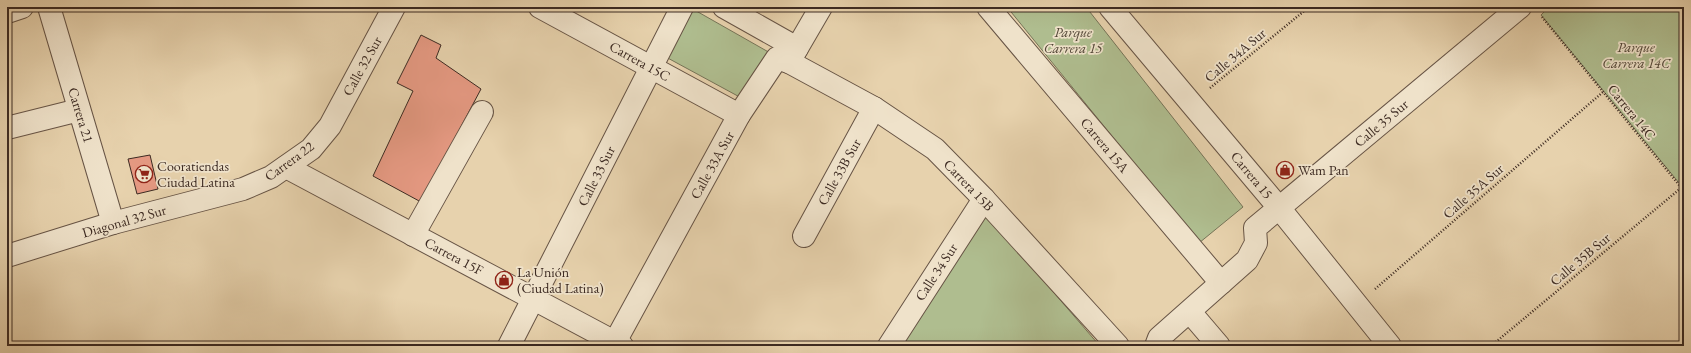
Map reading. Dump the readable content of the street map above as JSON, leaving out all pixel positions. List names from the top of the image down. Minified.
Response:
{"streets":{"street":["Carrera 15C","Calle 32 Sur","Carrera 21","Calle 35 Sur","Carrera 15A","Carrera 22","Calle 33A Sur","Calle 33B Sur","Carrera 15","Calle 33 Sur","Carrera 15B","Diagonal 32 Sur","Carrera 15F","Calle 34 Sur"],"path":["Calle 34A Sur","Carrera 14C","Calle 35A Sur","Calle 35B Sur"]},"crossings":[["Calle 34A Sur","Carrera 15"],["Carrera 15C","Calle 33A Sur"],["Carrera 15C","Calle 33 Sur"],["Calle 32 Sur","Carrera 22"],["Carrera 14C","Calle 35A Sur"],["Carrera 14C","Calle 35B Sur"],["Carrera 21","Diagonal 32 Sur"],["Calle 35 Sur","Carrera 15A"],["Calle 35 Sur","Carrera 15"],["Carrera 22","Diagonal 32 Sur"],["Carrera 22","Carrera 15F"],["Calle 33A Sur","Carrera 15B"],["Calle 33A Sur","Carrera 15F"],["Calle 33B Sur","Carrera 15B"],["Carrera 15","Calle 35A Sur"],["Calle 33 Sur","Carrera 15F"],["Carrera 15B","Calle 34 Sur"]],"parks":["Parque Carrera 15","Parque Carrera 14C"],"places":{"shop":["Wam Pan","La Unión (Ciudad Latina)"],"supermarket":["Cooratiendas Ciudad Latina"]}}
